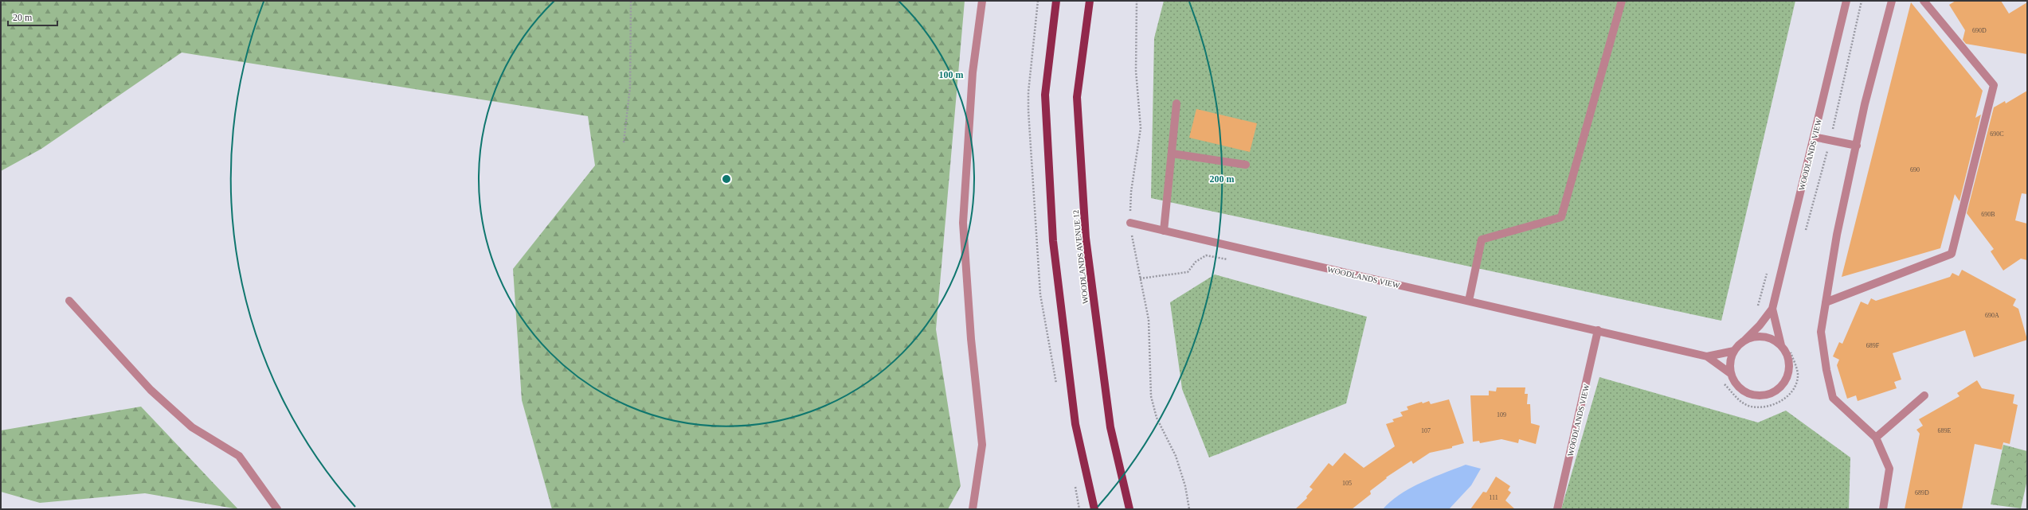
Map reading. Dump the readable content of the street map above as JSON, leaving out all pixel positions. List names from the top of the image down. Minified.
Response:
{"streets":{"main road":["WOODLANDS AVENUE 12"],"street":["WOODLANDS VIEW"]},"house_numbers":["690D","690C","690","690B","690A","689F","109","107","689E","105","689D","111"],"scale_bar":"20 m","rings":["100 m","200 m"]}
